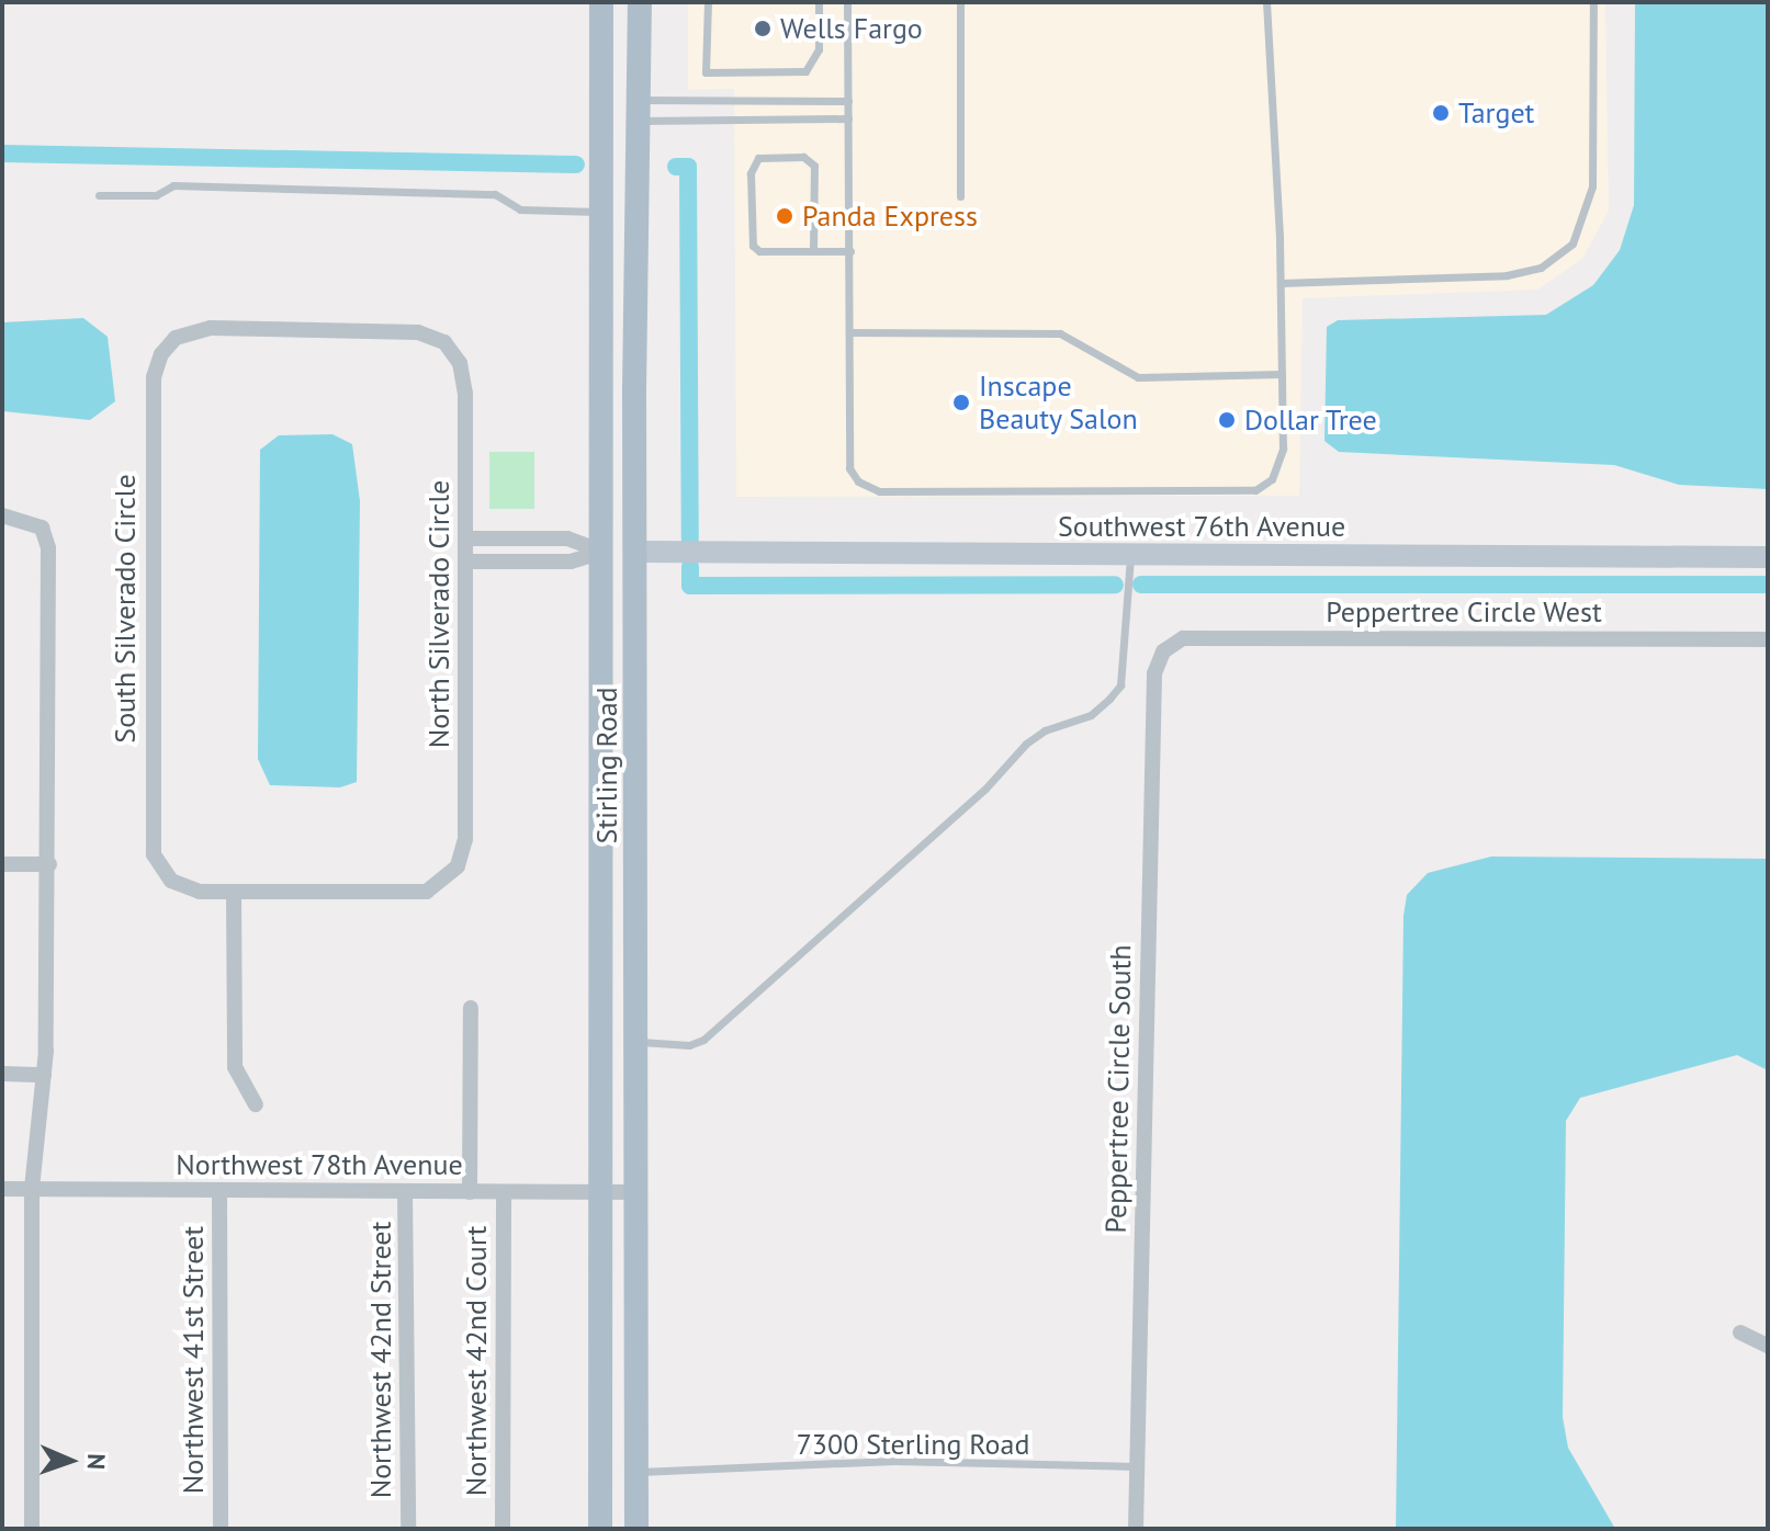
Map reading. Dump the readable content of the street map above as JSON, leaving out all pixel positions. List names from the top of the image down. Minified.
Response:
{"streets":{"main road":["Stirling Road"],"street":["Southwest 76th Avenue","South Silverado Circle","Peppertree Circle West","North Silverado Circle","Peppertree Circle South","Northwest 78th Avenue","Northwest 41st Street","Northwest 42nd Street","Northwest 42nd Court"],"lane":["7300 Sterling Road"]},"crossings":[["Southwest 76th Avenue","Stirling Road"],["South Silverado Circle","North Silverado Circle"],["Peppertree Circle West","Peppertree Circle South"],["Stirling Road","Northwest 78th Avenue"],["Stirling Road","7300 Sterling Road"],["Peppertree Circle South","7300 Sterling Road"],["Northwest 78th Avenue","Northwest 41st Street"],["Northwest 78th Avenue","Northwest 42nd Street"],["Northwest 78th Avenue","Northwest 42nd Court"]],"places":["Wells Fargo","Target","Panda Express","Inscape Beauty Salon","Dollar Tree"],"north":"right"}
